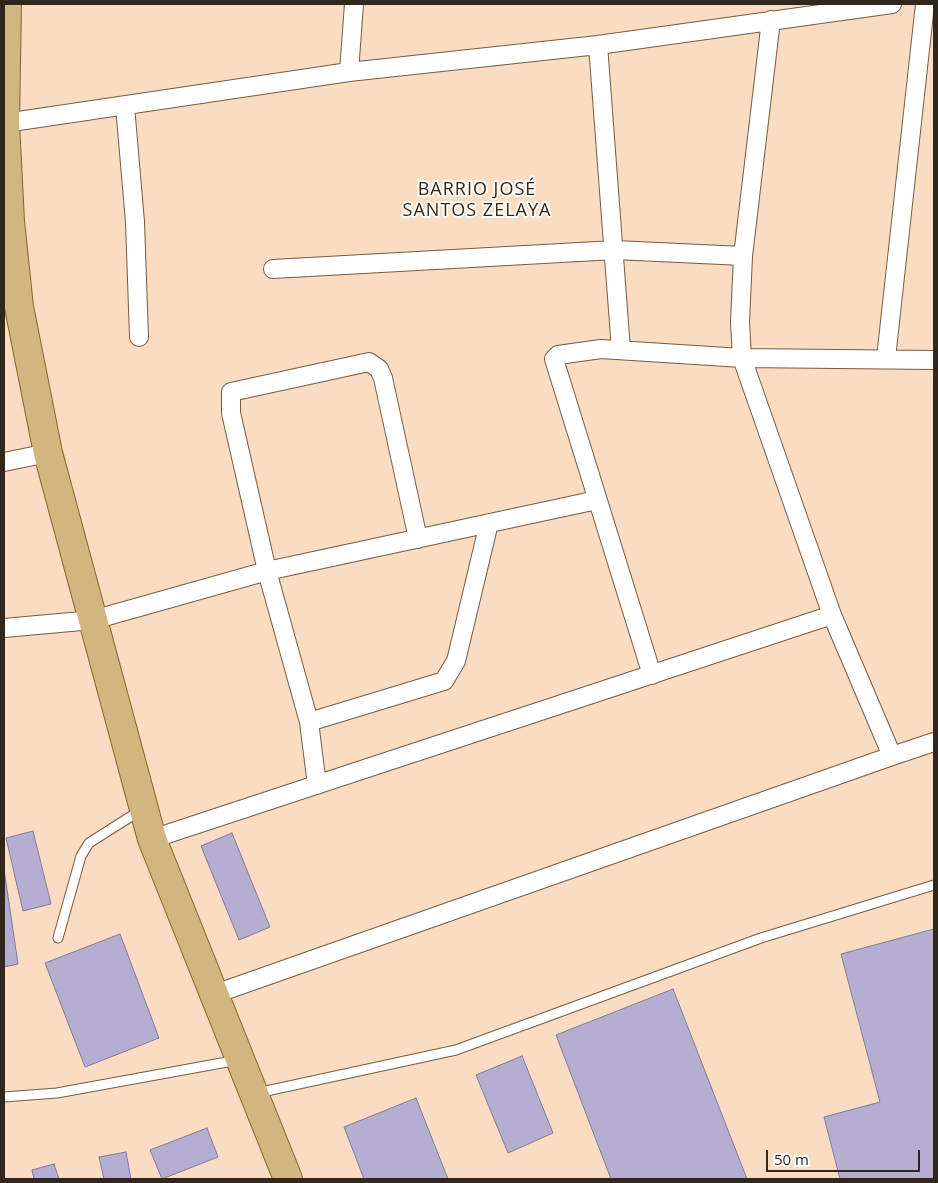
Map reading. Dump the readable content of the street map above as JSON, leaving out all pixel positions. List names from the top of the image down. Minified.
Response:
{"districts":["BARRIO JOSÉ SANTOS ZELAYA"],"scale_bar":"50 m"}
